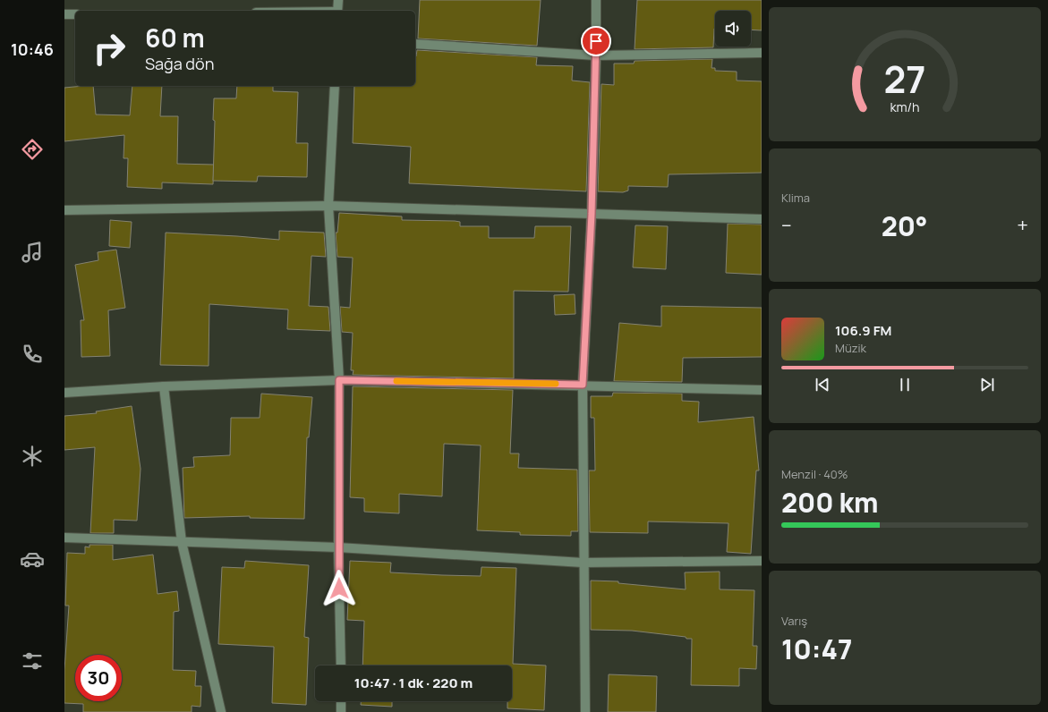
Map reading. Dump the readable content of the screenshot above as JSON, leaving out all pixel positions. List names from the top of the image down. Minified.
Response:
{"page":{"tabs":"10:46","turn":["60 m","Sağa dön"],"tile":["Klima",["Menzil · 40%","200 km"],["Varış","10:47"]],"heat":["−","20°","+"],"song":["106.9 FM","Müzik"],"limit":"30","trip":"10:47 · 1 dk · 220 m","gauge":["27","km/h"]}}
